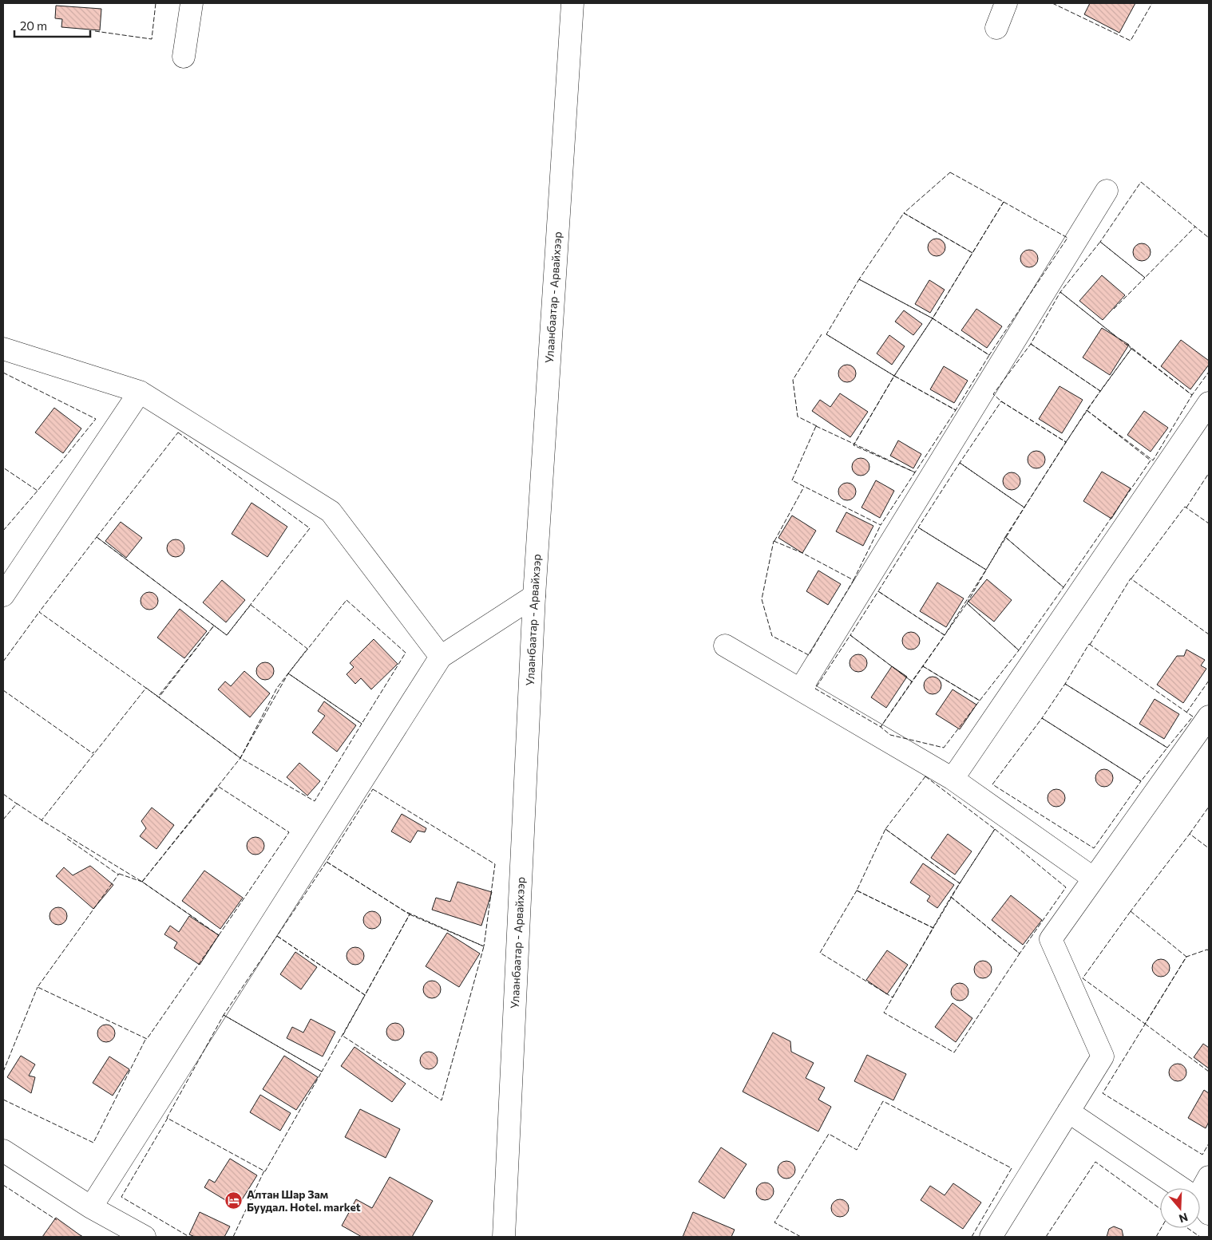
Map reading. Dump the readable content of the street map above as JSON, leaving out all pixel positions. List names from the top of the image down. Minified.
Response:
{"streets":{"main road":["Улаанбаатар - Арвайхээр"]},"places":{"hotel":["Алтан Шар Зам Буудал. Hotel. market"]},"scale_bar":"20 m","north":"bottom"}
